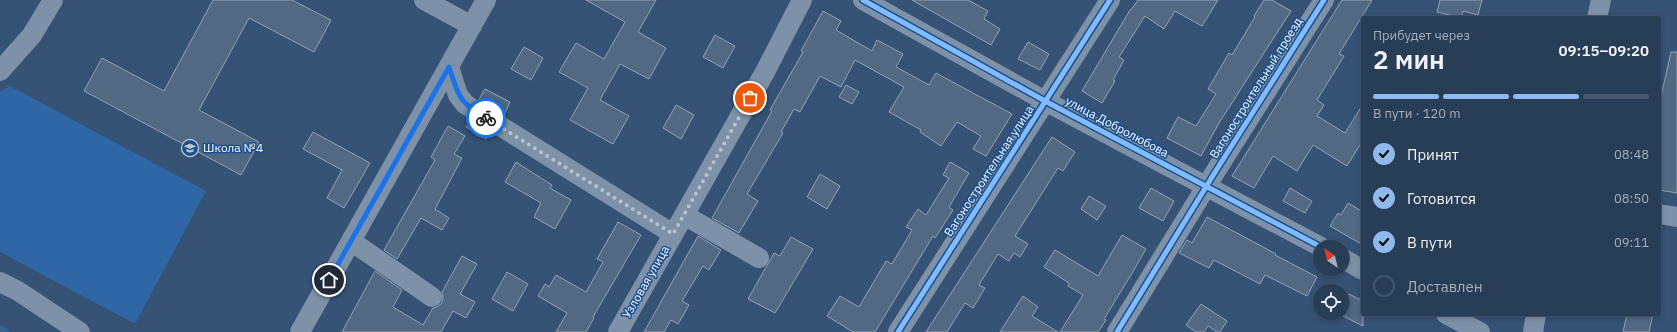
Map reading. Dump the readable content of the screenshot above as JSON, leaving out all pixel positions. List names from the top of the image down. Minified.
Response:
{"streets":{"street":["Вагоностроительный проезд","улица Добролюбова","Вагоностроительная улица","Узловая улица"]},"crossings":[["Вагоностроительный проезд","улица Добролюбова"],["улица Добролюбова","Вагоностроительная улица"]],"places":{"school or university":["Школа №4"]},"north":"top left","page":{"heading":["2 мин","Прибудет через","09:15–09:20"],"bar":"В пути · 120 m","list":[["Принят","08:48"],["Готовится","08:50"],["В пути","09:11"],"Доставлен"]}}
